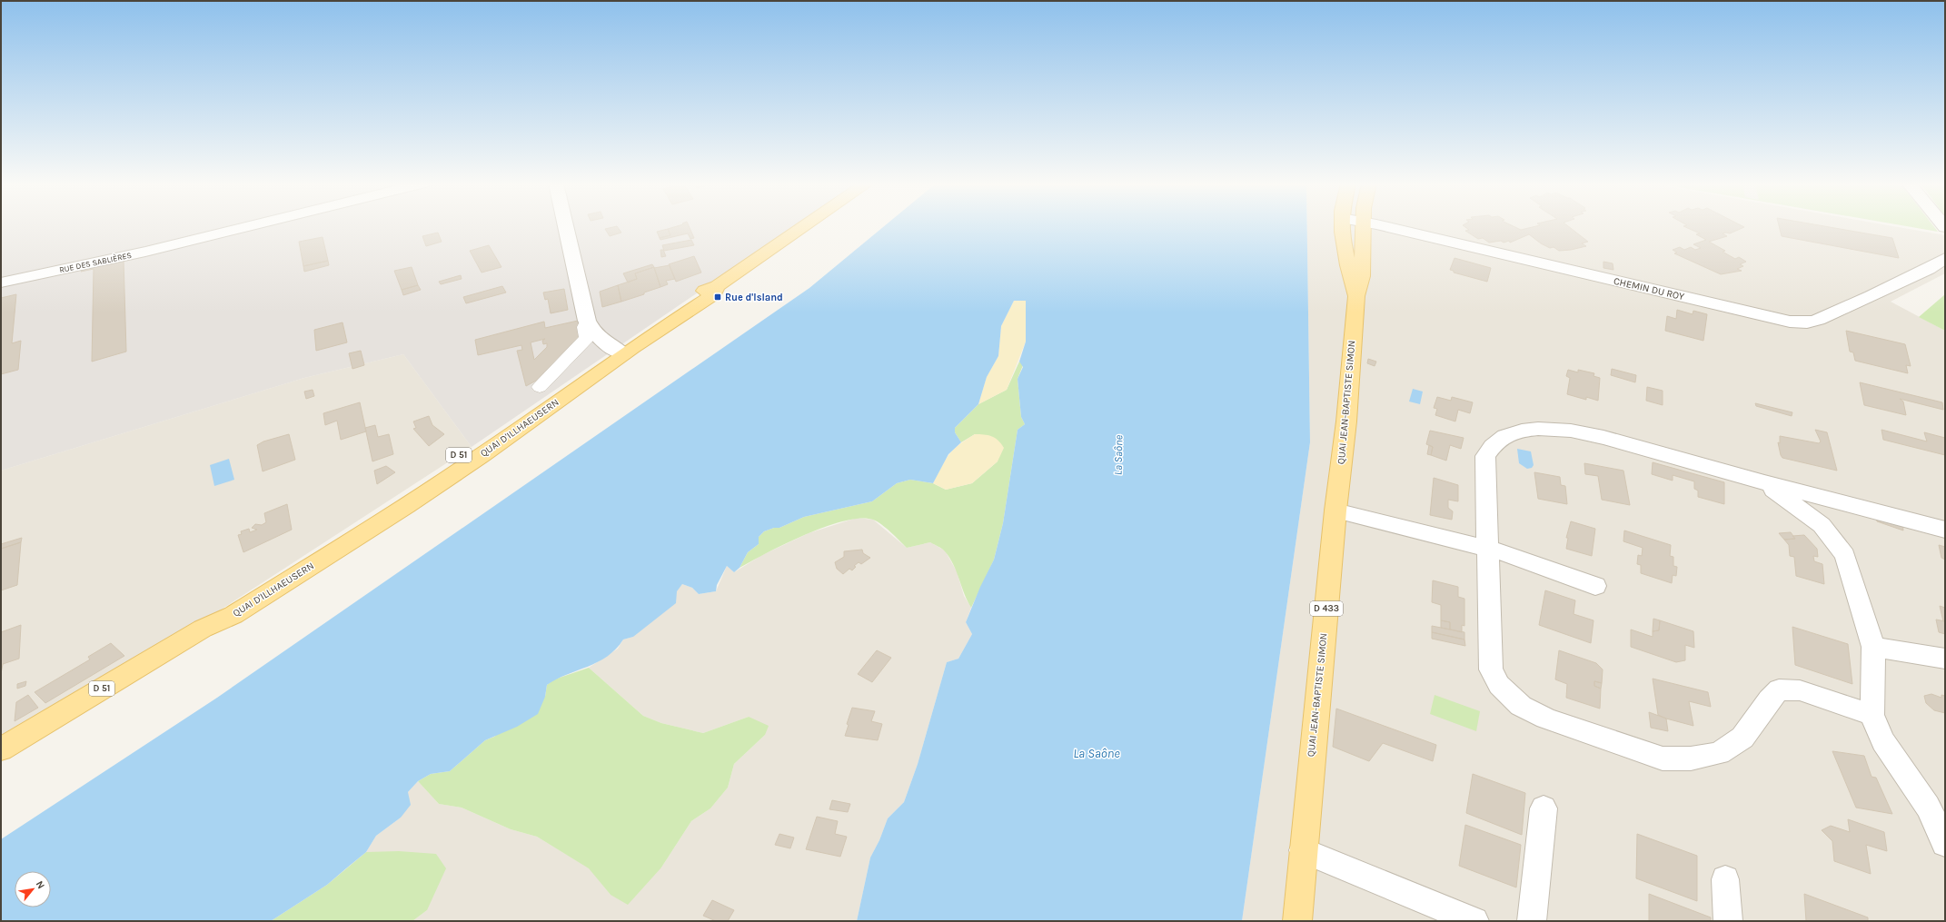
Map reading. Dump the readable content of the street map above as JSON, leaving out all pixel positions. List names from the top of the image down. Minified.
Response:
{"streets":{"main road":["QUAI JEAN-BAPTISTE SIMON","QUAI D'ILLHAEUSERN","D 51","D 433"],"street":["RUE DES SABLIÈRES","CHEMIN DU ROY"]},"water":["La Saône"],"places":{"transit":["Rue d'Island"]},"north":"top right"}
